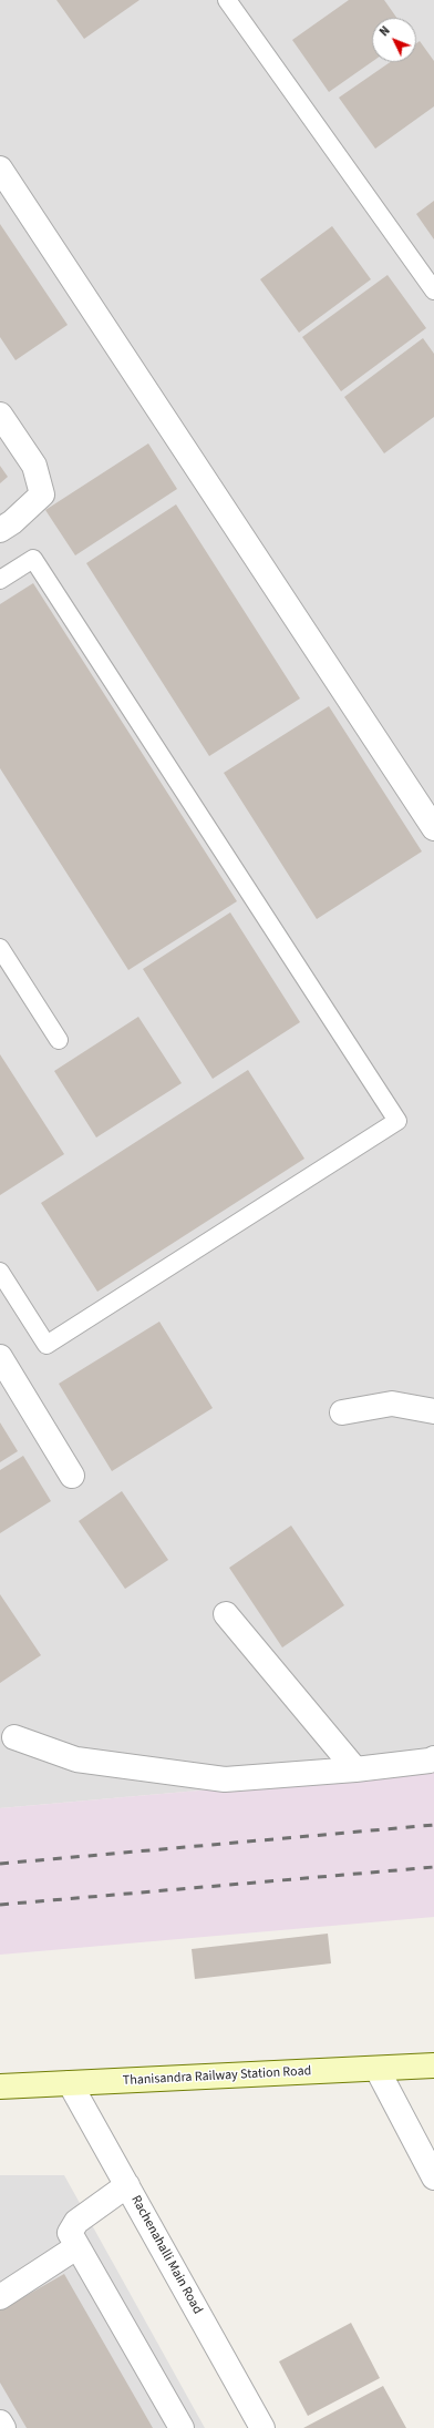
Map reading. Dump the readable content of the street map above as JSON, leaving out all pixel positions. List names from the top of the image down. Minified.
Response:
{"streets":{"street":["Thanisandra Railway Station Road","Rachenahalli Main Road"]},"crossings":[["Thanisandra Railway Station Road","Rachenahalli Main Road"]],"north":"top left"}
